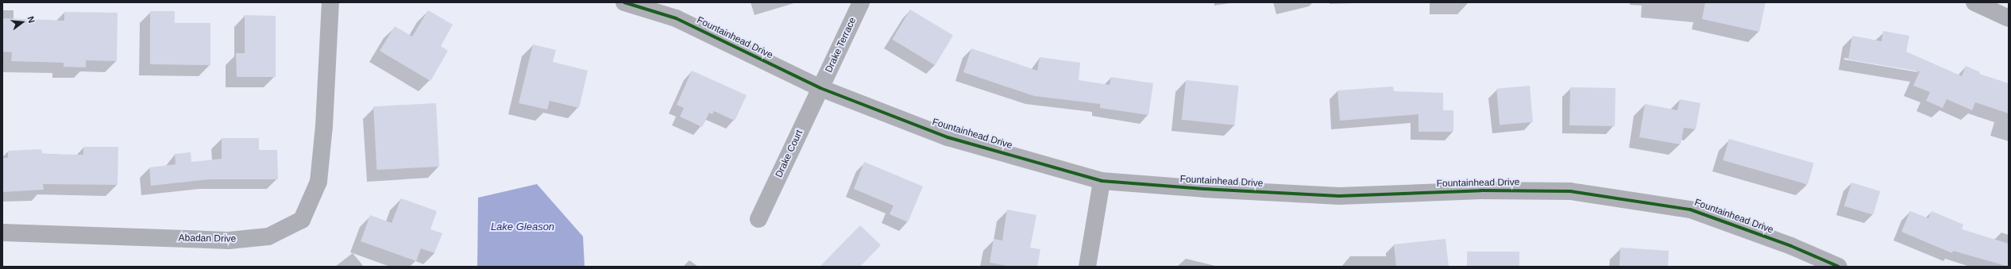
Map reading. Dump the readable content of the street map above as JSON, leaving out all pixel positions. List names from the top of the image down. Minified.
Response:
{"streets":{"street":["Fountainhead Drive","Drake Terrace","Drake Court","Abadan Drive"]},"crossings":[["Fountainhead Drive","Drake Terrace"],["Fountainhead Drive","Drake Court"],["Drake Terrace","Drake Court"]],"water":["Lake Gleason"],"north":"right"}
